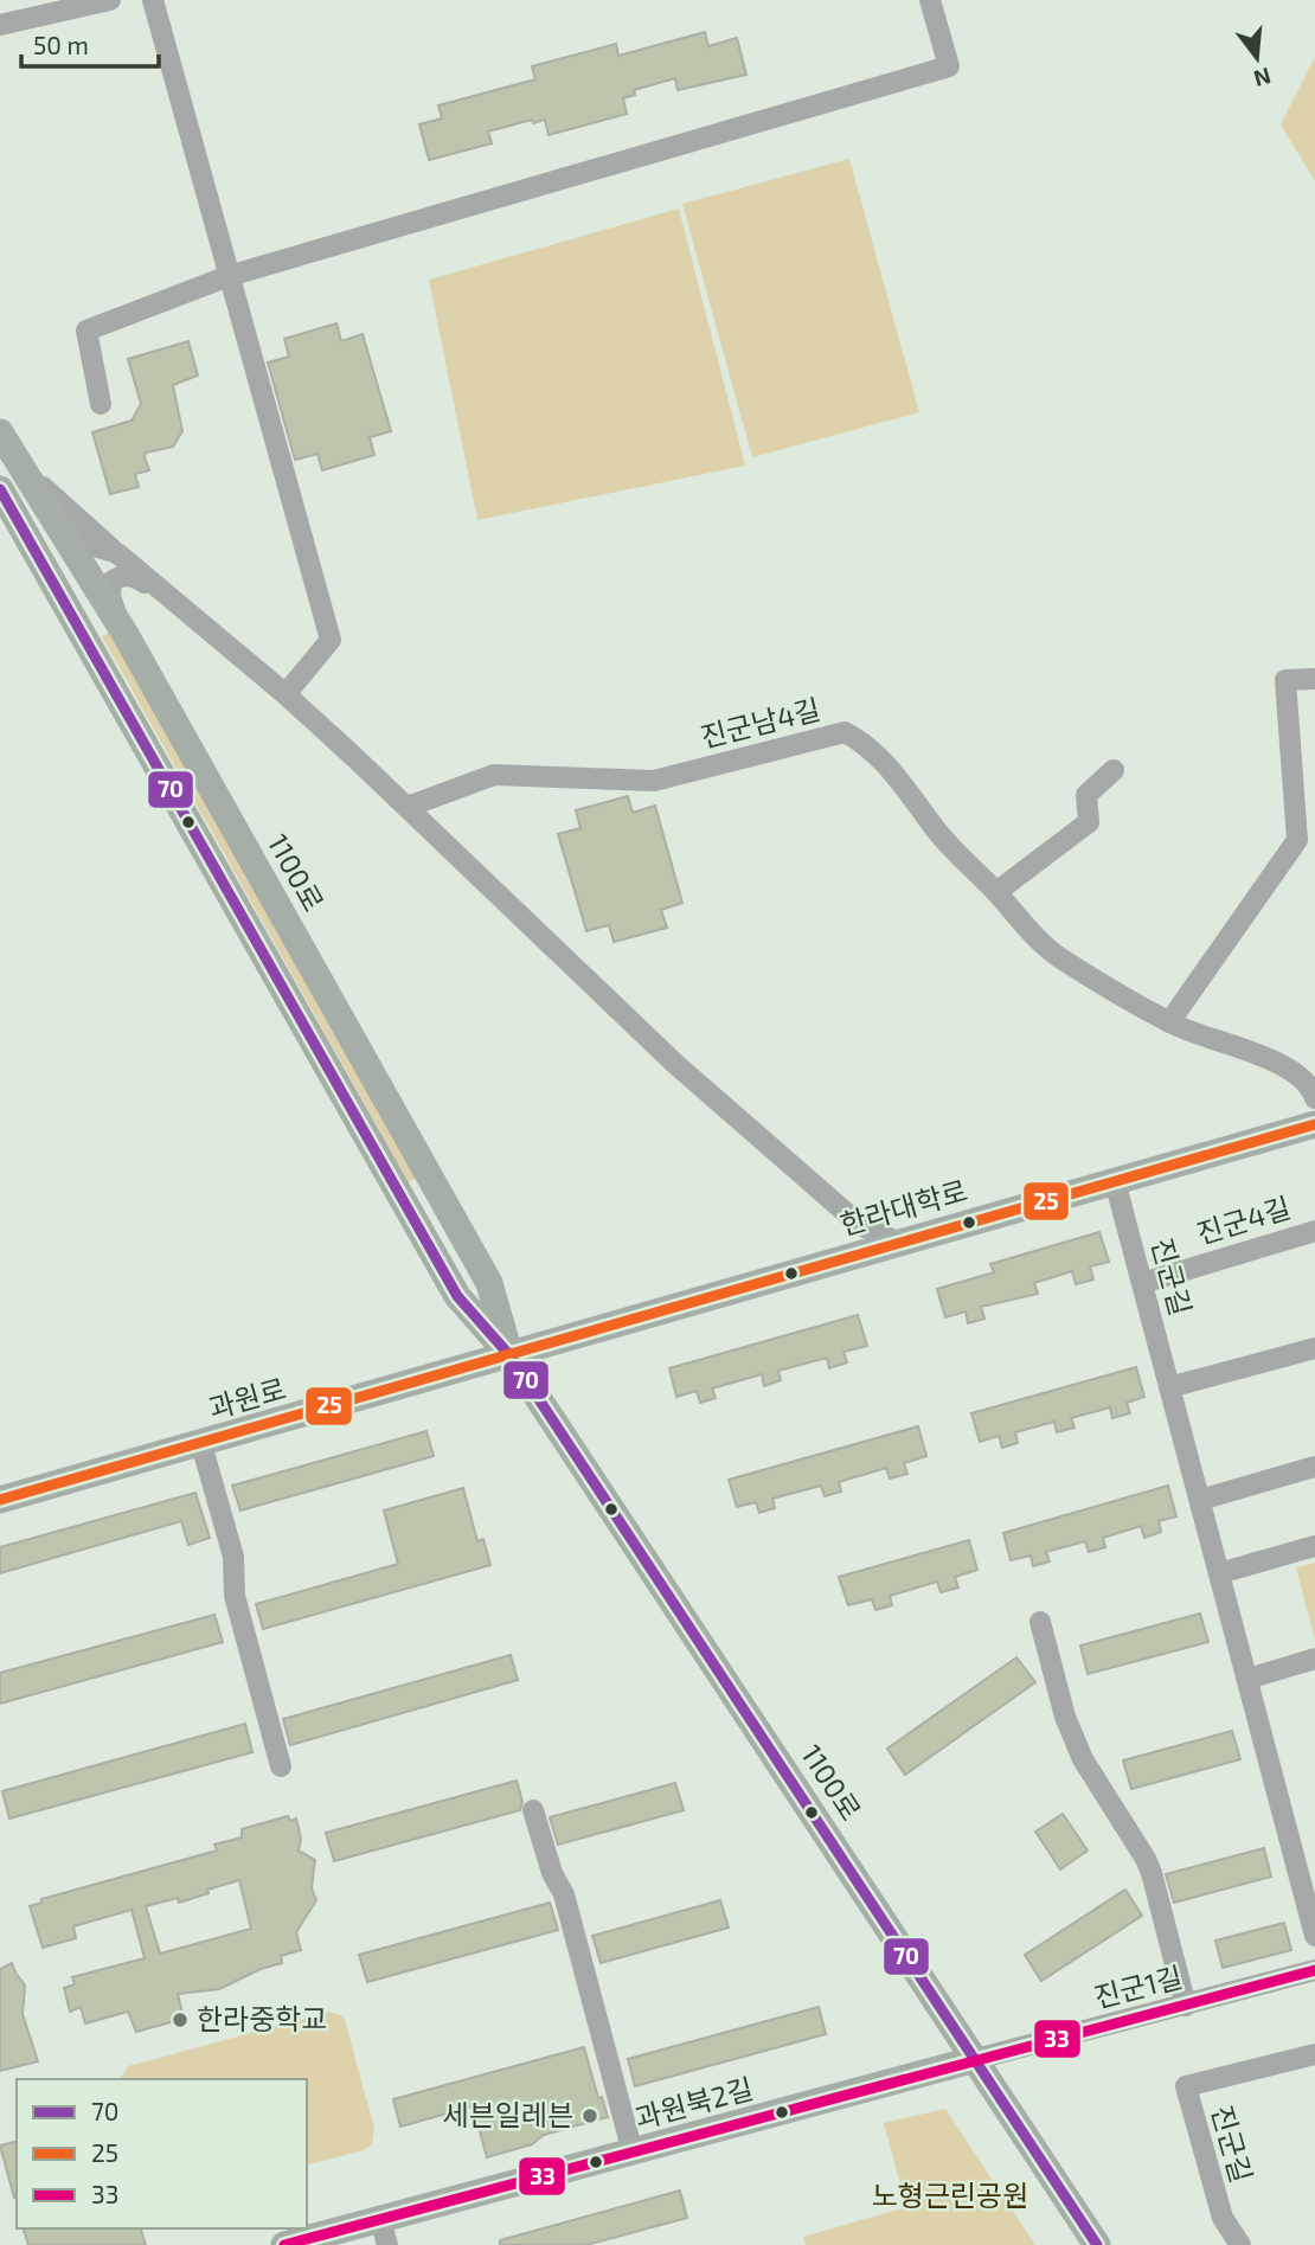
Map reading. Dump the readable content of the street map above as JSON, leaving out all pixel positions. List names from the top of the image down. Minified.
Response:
{"streets":{"main road":["1100로","한라대학로","과원로","과원북2길"],"street":["진군남4길","진군4길","진군길","진군1길"]},"crossings":[["1100로","한라대학로"],["1100로","과원로"],["1100로","진군1길"],["1100로","과원북2길"],["한라대학로","진군길"],["한라대학로","과원로"],["진군4길","진군길"],["진군1길","과원북2길"]],"parks":["노형근린공원"],"places":["한라중학교","세븐일레븐"],"lines":["transit line 70","transit line 25","transit line 33"],"legend":["70","25","33"],"scale_bar":"50 m","north":"bottom"}
